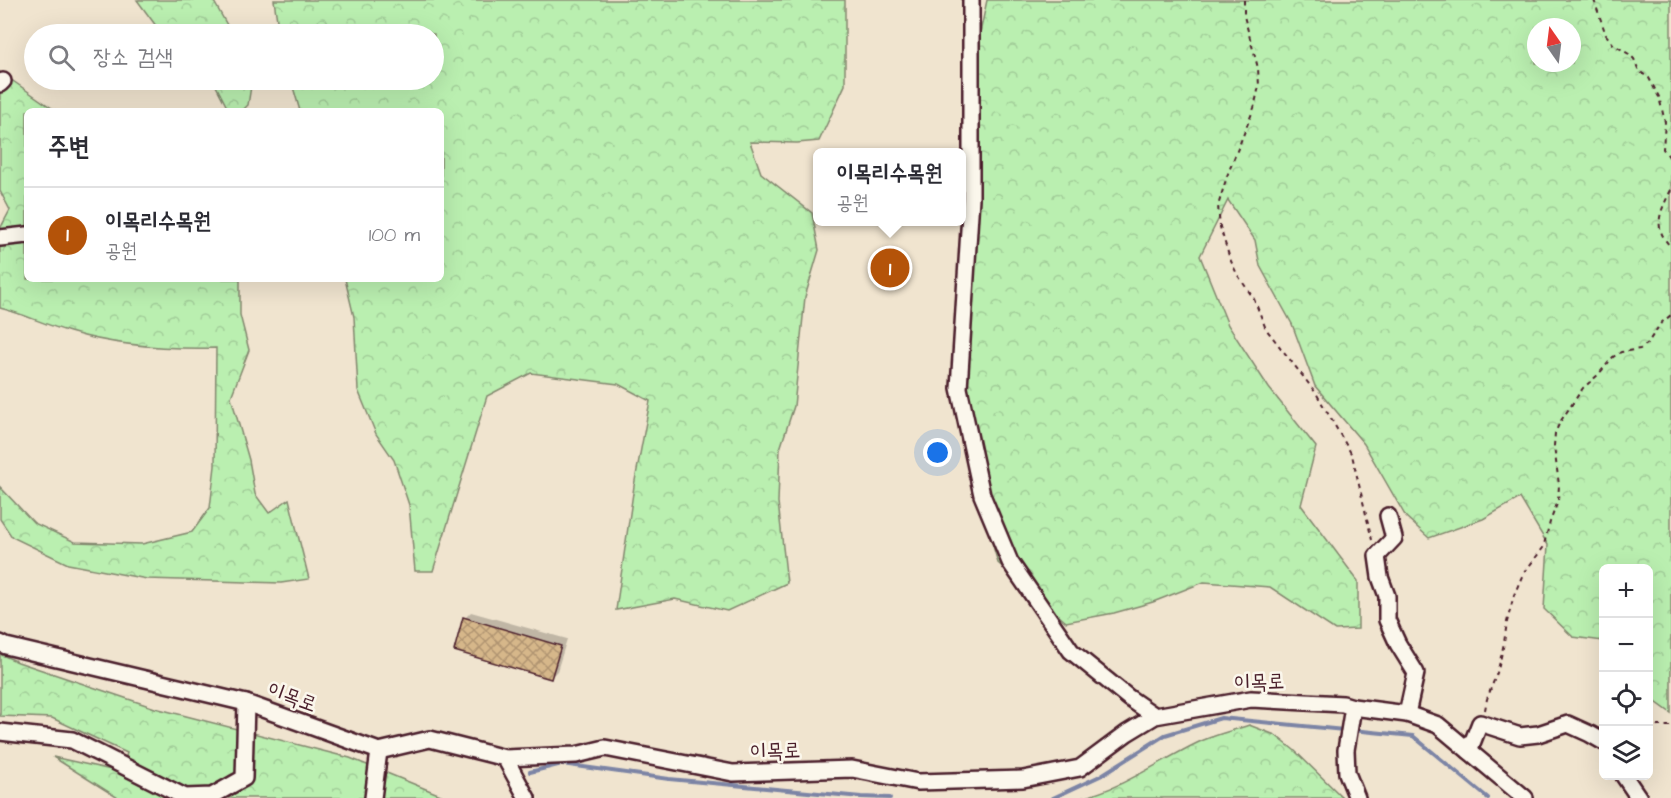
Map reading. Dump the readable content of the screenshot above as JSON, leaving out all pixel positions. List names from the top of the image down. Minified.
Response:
{"streets":{"street":["이목로"]},"north":"top","page":{"search":"장소 검색","heading":"주변","popup":["이목리수목원","공원"],"list":[{"mark":"1","name":"이목리수목원","note":"공원","value":"100 m"}],"pins":"1","map_buttons":["+","−"]}}
